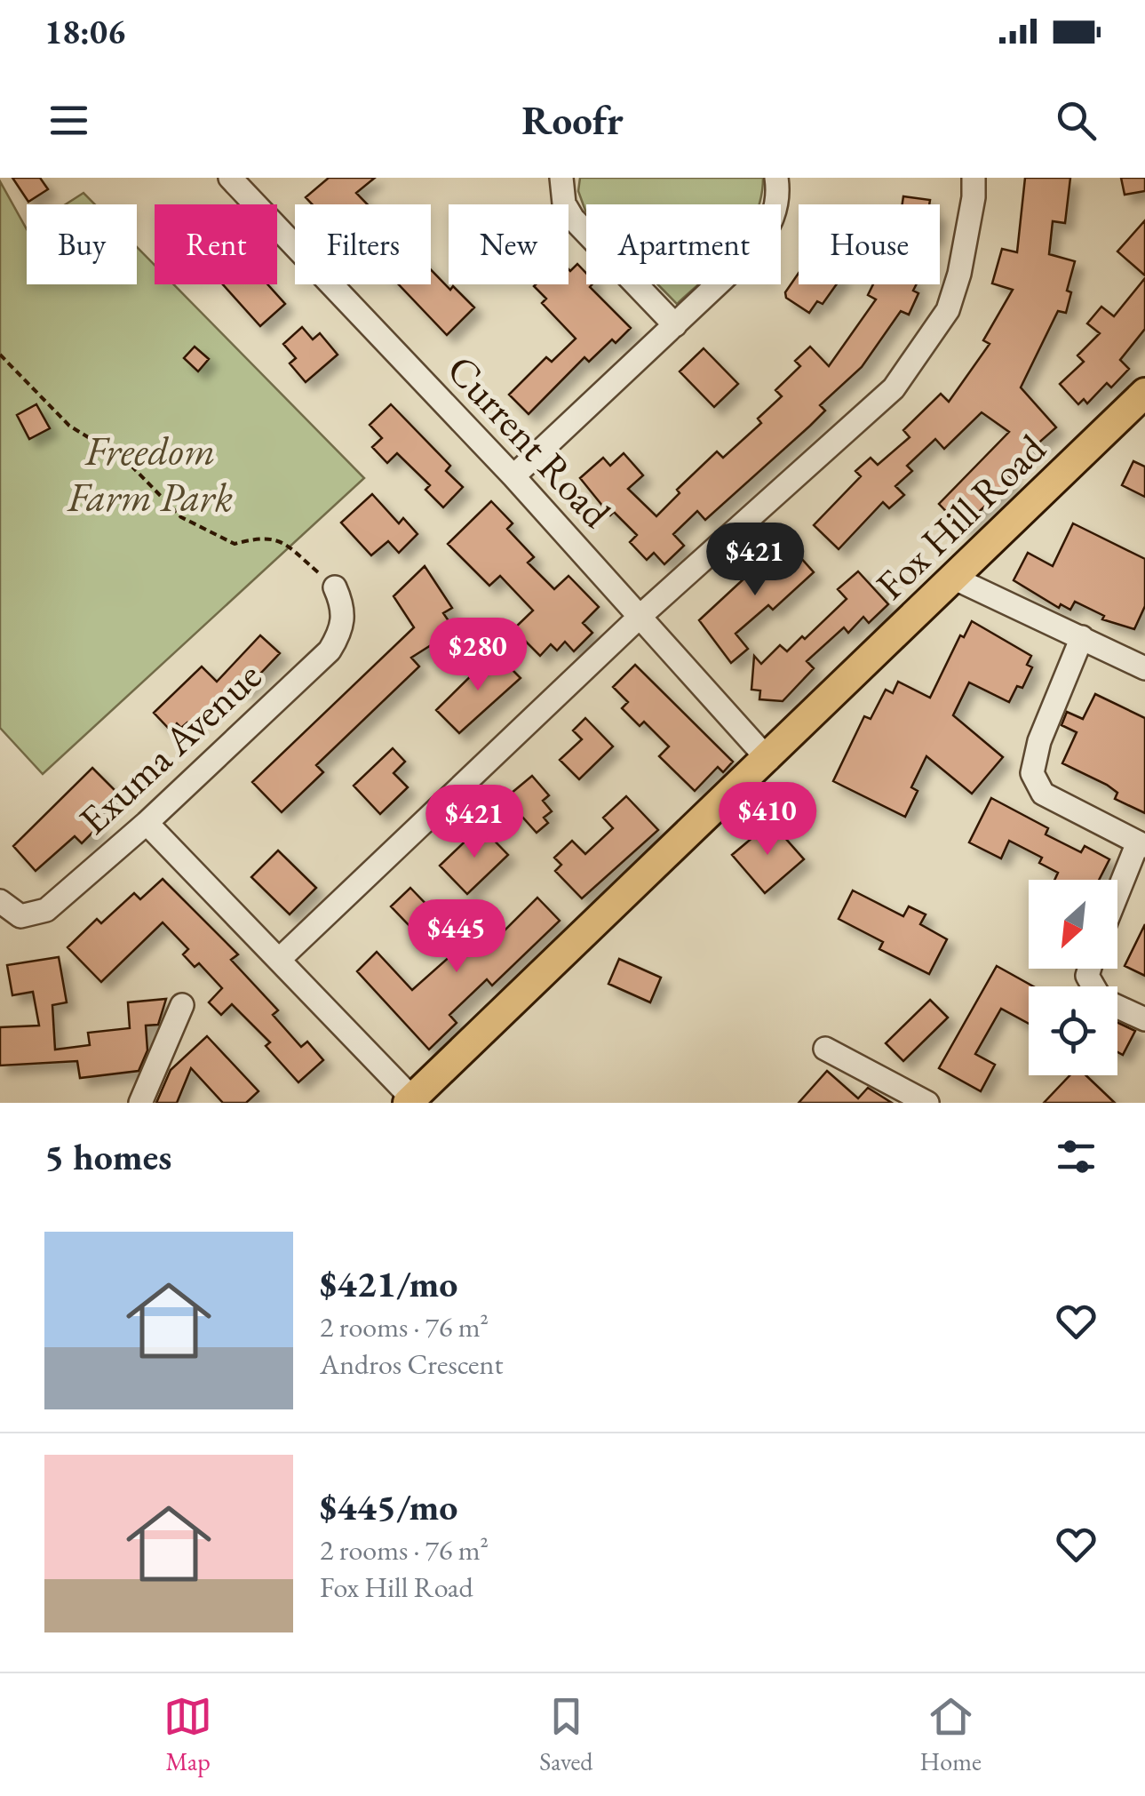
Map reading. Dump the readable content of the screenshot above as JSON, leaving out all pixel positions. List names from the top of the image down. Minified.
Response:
{"streets":{"main road":["Fox Hill Road"],"street":["Current Road","Exuma Avenue"]},"crossings":[["Current Road","Fox Hill Road"]],"parks":["Freedom Farm Park"],"north":"bottom left","page":{"status":"18:06","header":"Roofr","chip":["Buy","Rent","Filters","New","Apartment","House"],"price":["$421","$280","$410","$421","$445"],"heading":"5 homes","list":[{"name":"$421/mo","note":"2 rooms · 76 m² · Andros Crescent"},{"name":"$445/mo","note":"2 rooms · 76 m² · Fox Hill Road"}],"tabs":["Map","Saved","Home"]}}
